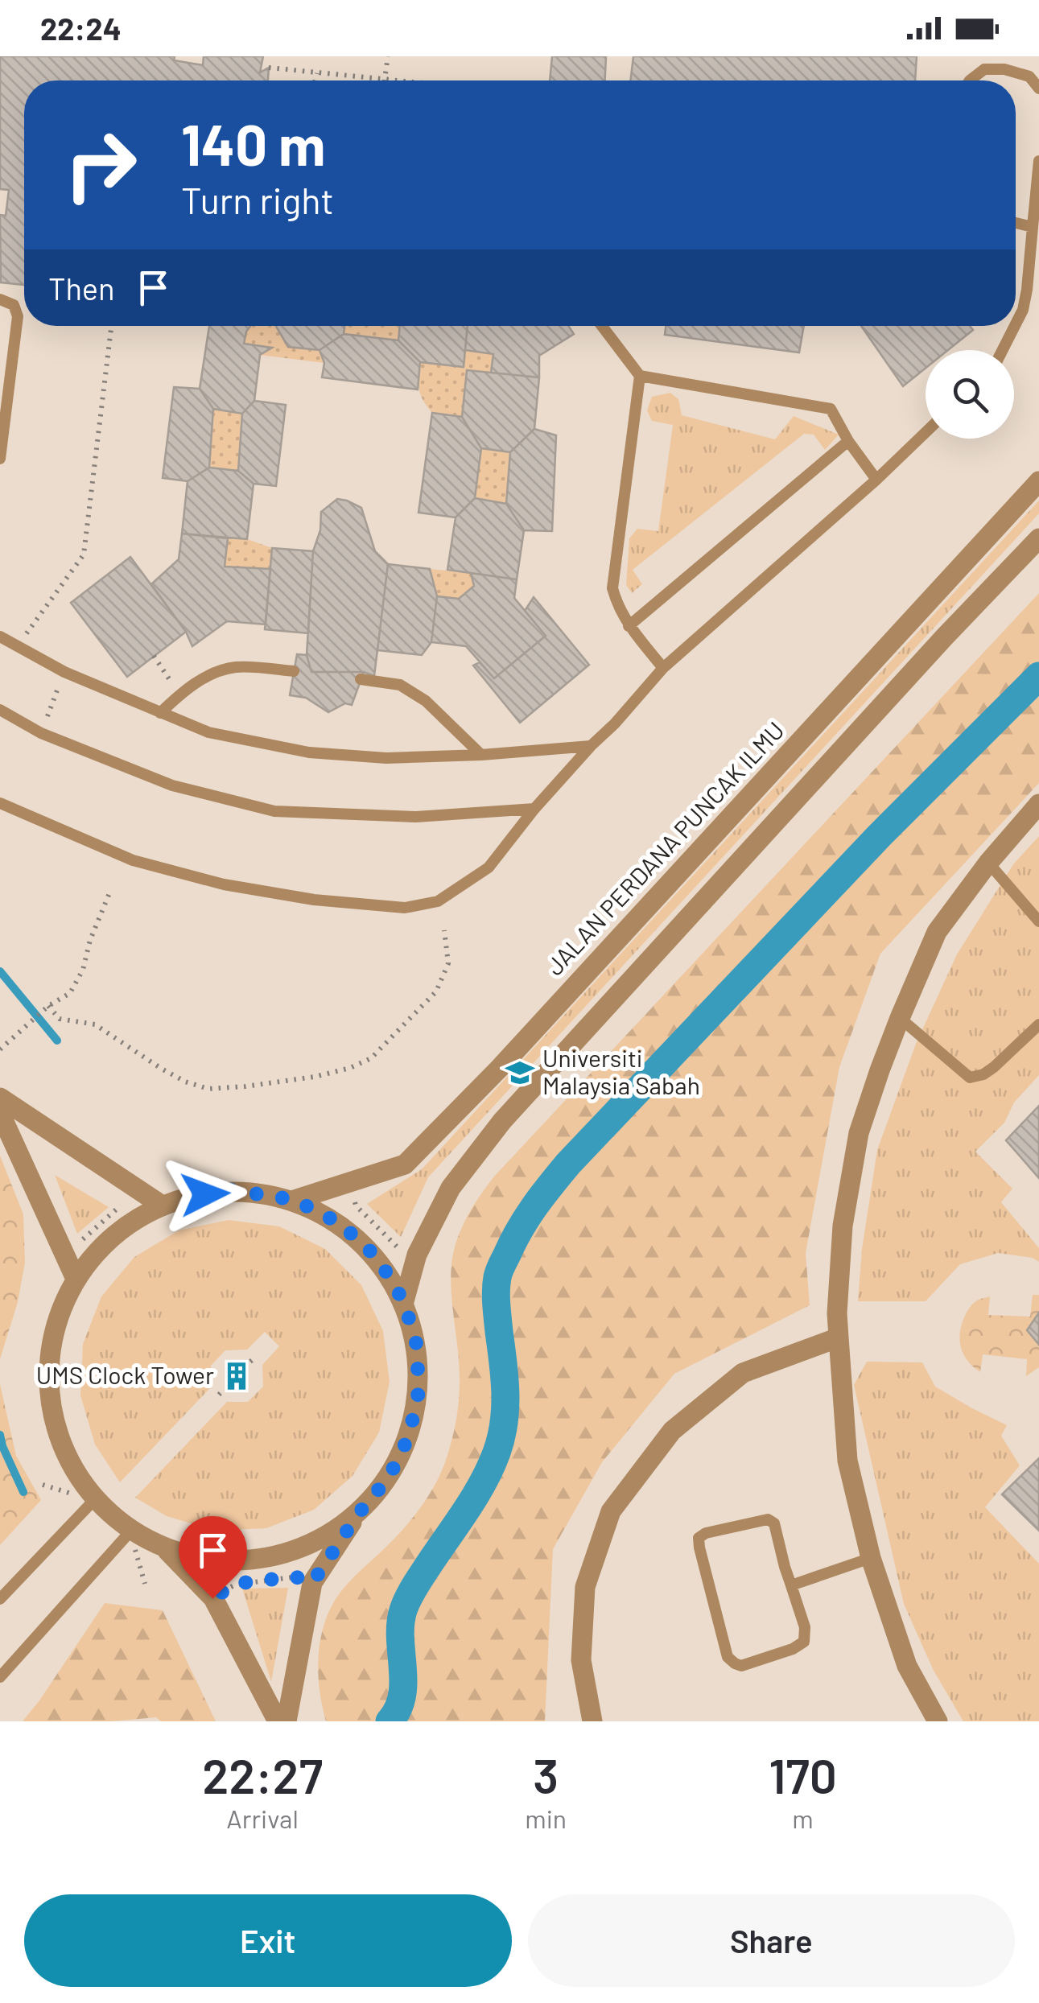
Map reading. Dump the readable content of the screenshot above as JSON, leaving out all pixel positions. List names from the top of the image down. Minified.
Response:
{"streets":{"street":["JALAN PERDANA PUNCAK ILMU"]},"places":{"school or university":["Universiti Malaysia Sabah"],"building":["UMS Clock Tower"]},"page":{"status":"22:24","turn":["140 m","Turn right"],"then":"Then","eta":["22:27","Arrival","3","min","170","m"],"buttons":["Exit","Share"]}}
